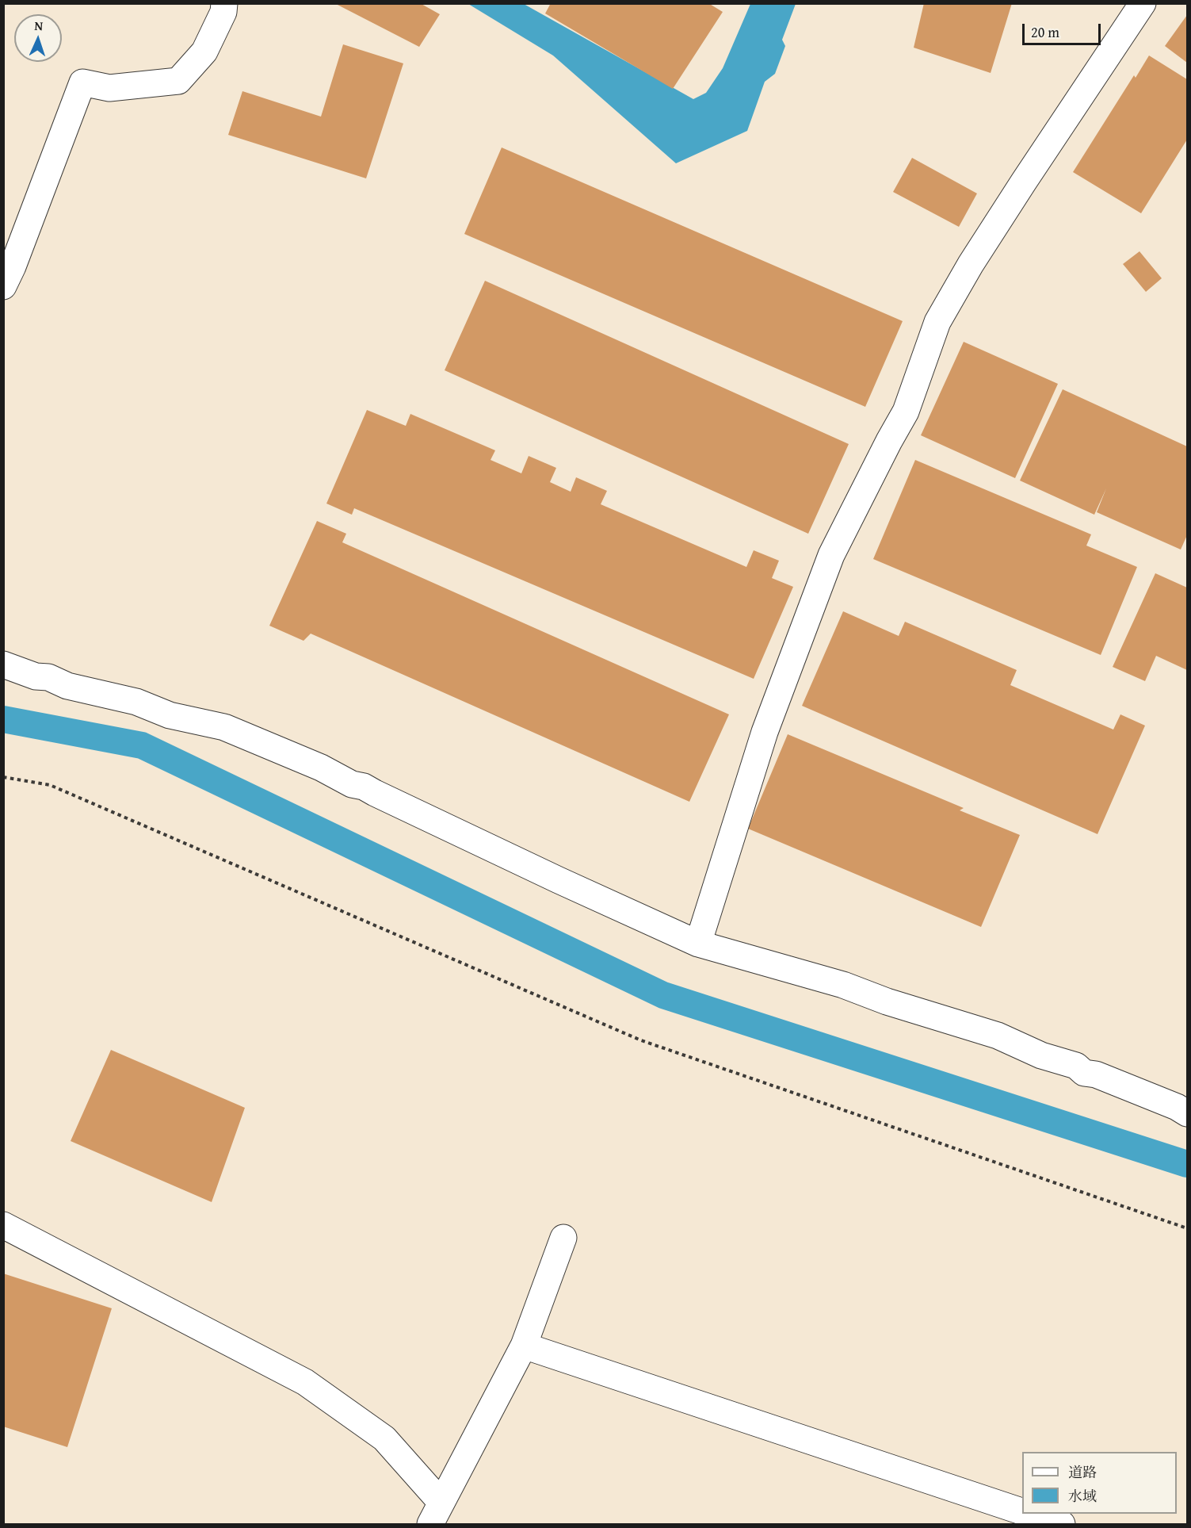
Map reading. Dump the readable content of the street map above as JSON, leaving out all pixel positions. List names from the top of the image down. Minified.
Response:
{"legend":["道路","水域"],"scale_bar":"20 m","north":"top"}
